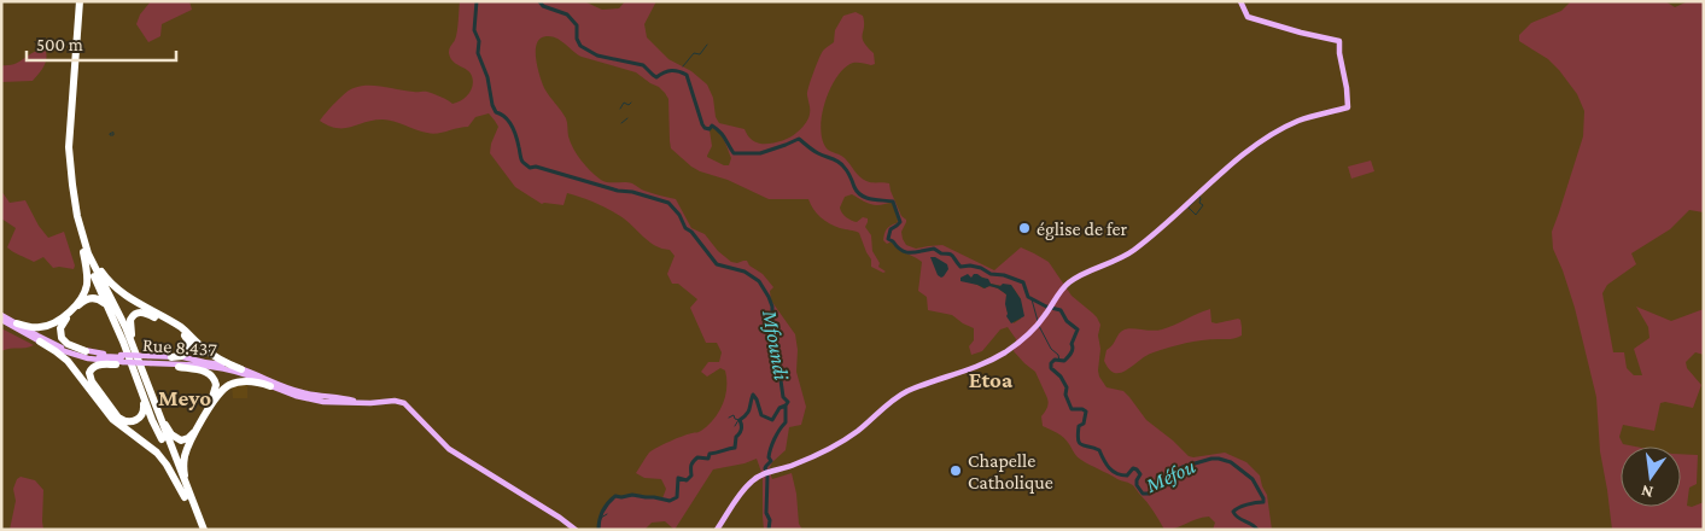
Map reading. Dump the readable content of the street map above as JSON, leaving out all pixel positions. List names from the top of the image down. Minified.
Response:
{"streets":{"main road":["Rue 8.437"]},"districts":["Etoa","Meyo"],"water":["Mfoundi","Méfou"],"places":["église de fer","Chapelle Catholique"],"scale_bar":"500 m","north":"bottom"}
